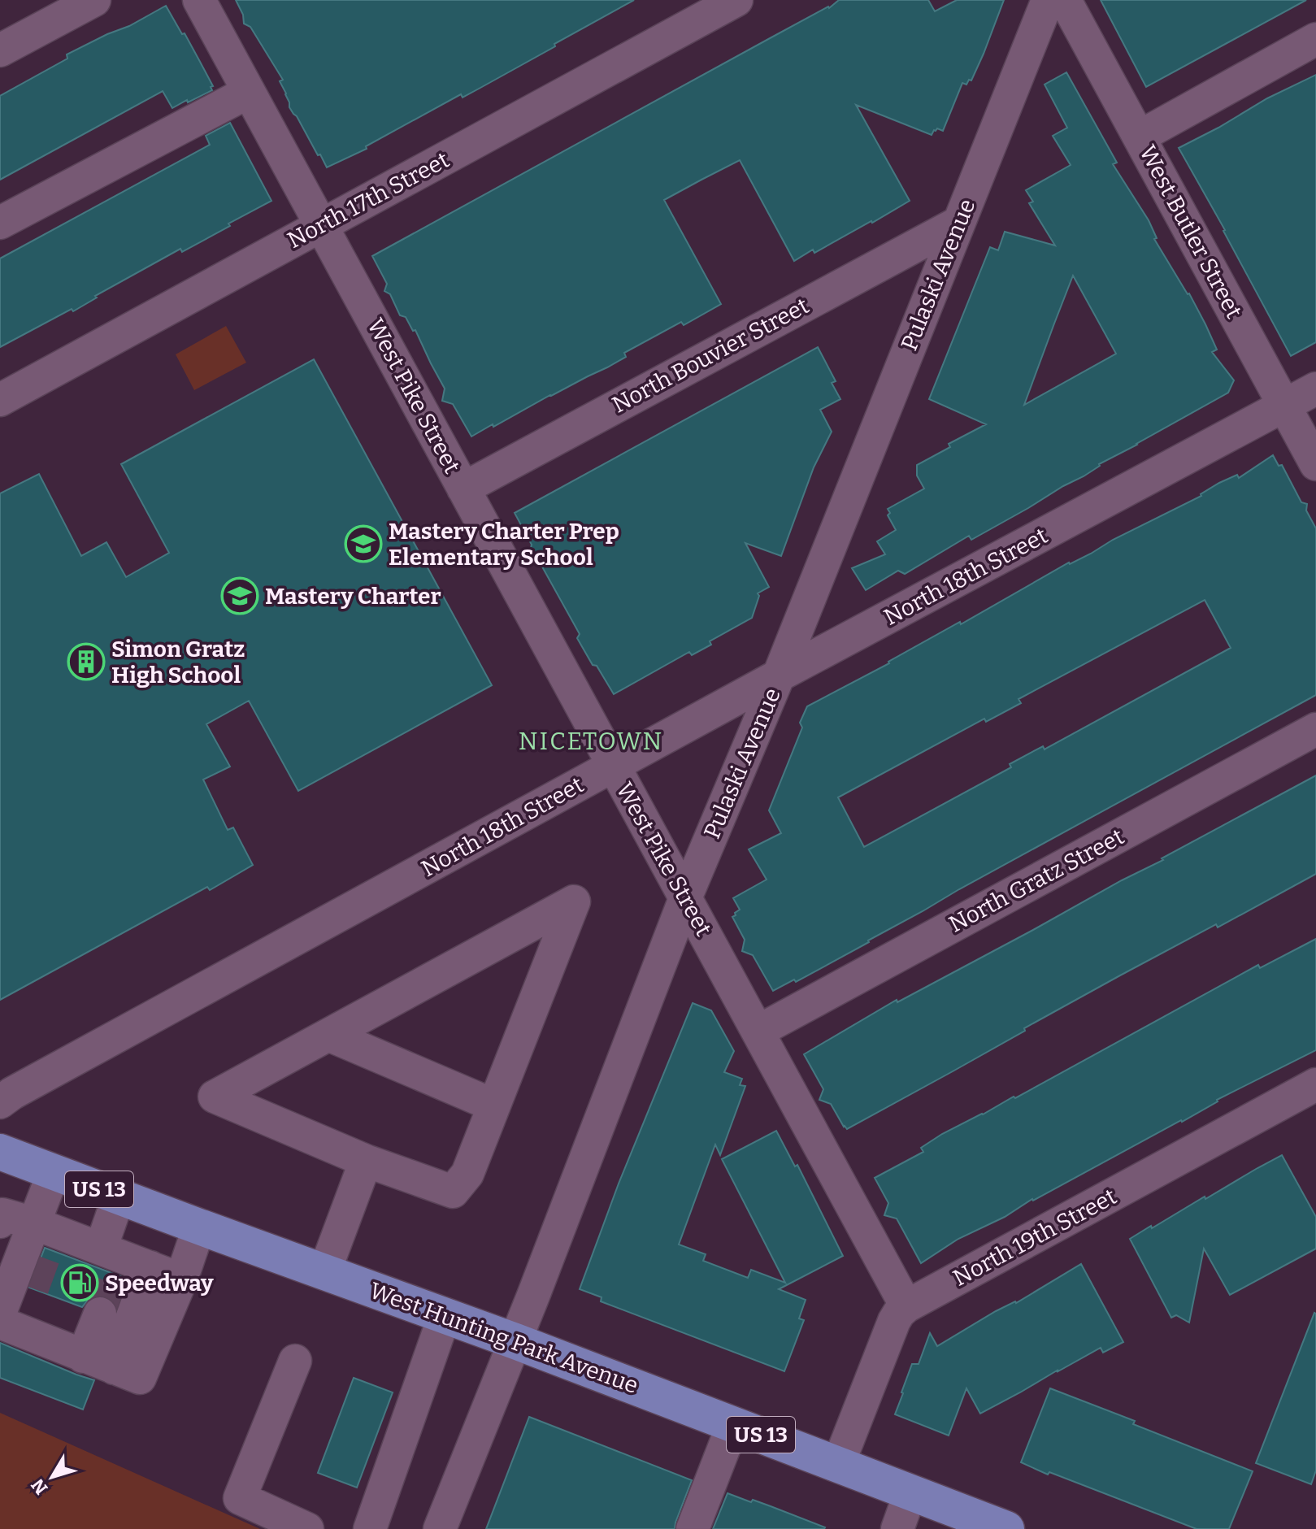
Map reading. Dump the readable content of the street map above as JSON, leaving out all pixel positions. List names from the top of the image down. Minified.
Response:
{"streets":{"main road":["US 13","West Hunting Park Avenue"],"street":["North 17th Street","West Butler Street","Pulaski Avenue","North Bouvier Street","West Pike Street","North 18th Street","North Gratz Street","North 19th Street"]},"crossings":[["North 17th Street","West Pike Street"],["West Butler Street","North 18th Street"],["Pulaski Avenue","North Bouvier Street"],["Pulaski Avenue","West Pike Street"],["Pulaski Avenue","North 18th Street"],["Pulaski Avenue","West Hunting Park Avenue"],["North Bouvier Street","West Pike Street"],["West Pike Street","North 18th Street"],["West Pike Street","North Gratz Street"],["West Pike Street","North 19th Street"],["North 19th Street","West Hunting Park Avenue"]],"districts":["NICETOWN"],"places":{"school or university":["Mastery Charter Prep Elementary School","Mastery Charter"],"building":["Simon Gratz High School"],"fuel station":["Speedway"]},"north":"bottom left"}
